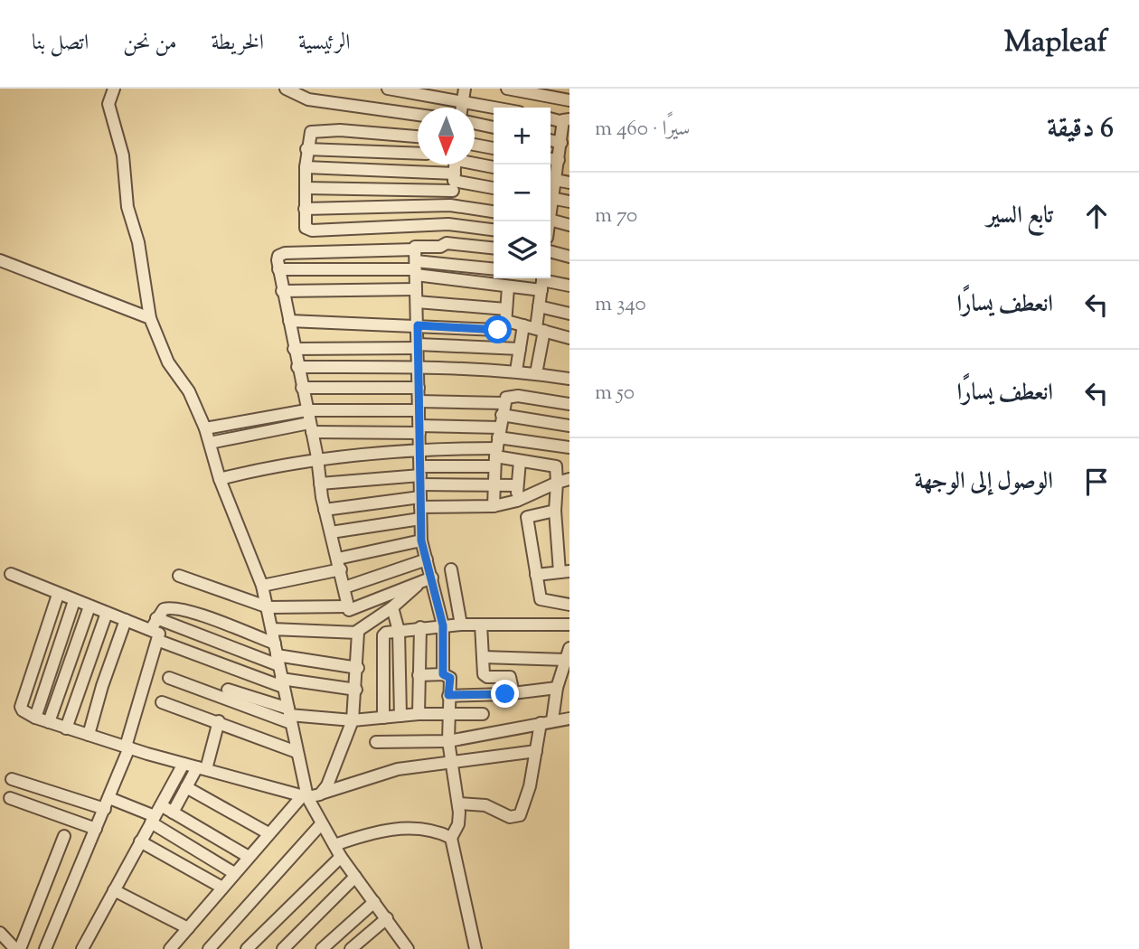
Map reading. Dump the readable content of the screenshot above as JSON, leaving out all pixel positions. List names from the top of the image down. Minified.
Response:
{"north":"bottom","page":{"header":"Mapleaf","nav":["الرئيسية","الخريطة","من نحن","اتصل بنا"],"heading":["6 دقيقة","سيرًا · 460 m"],"map_buttons":["+","−"],"list":[["تابع السير","70 m"],["انعطف يسارًا","340 m"],["انعطف يسارًا","50 m"],"الوصول إلى الوجهة"]}}
